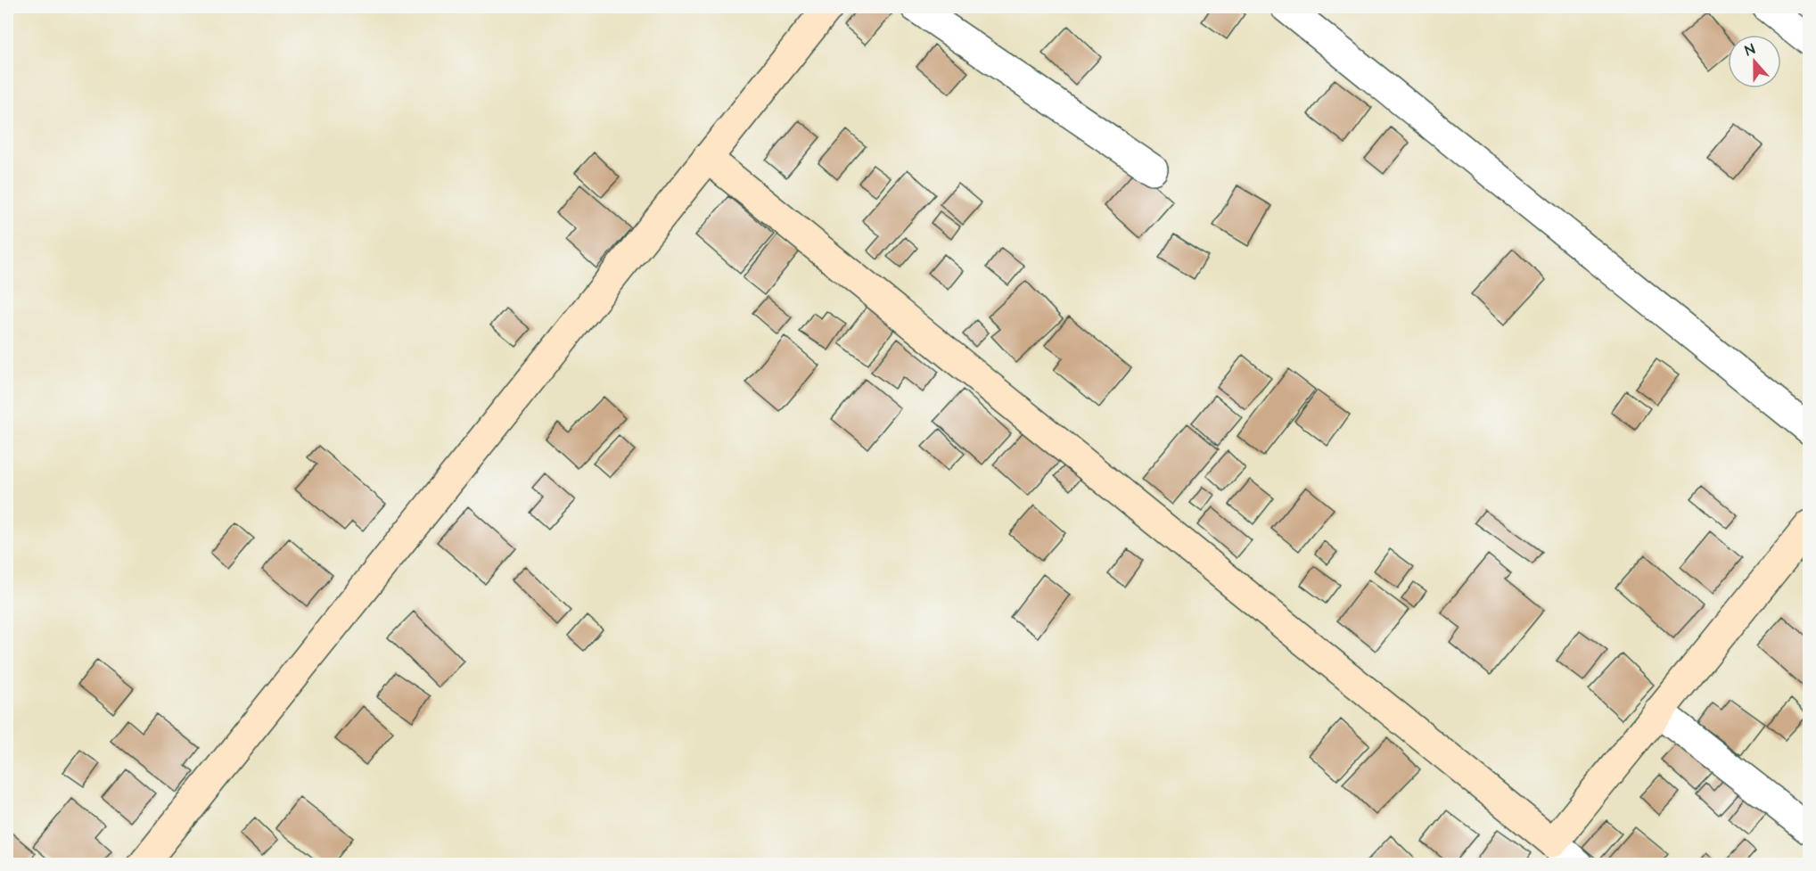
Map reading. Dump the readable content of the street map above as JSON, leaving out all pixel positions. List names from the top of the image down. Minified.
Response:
{"north":"top"}
